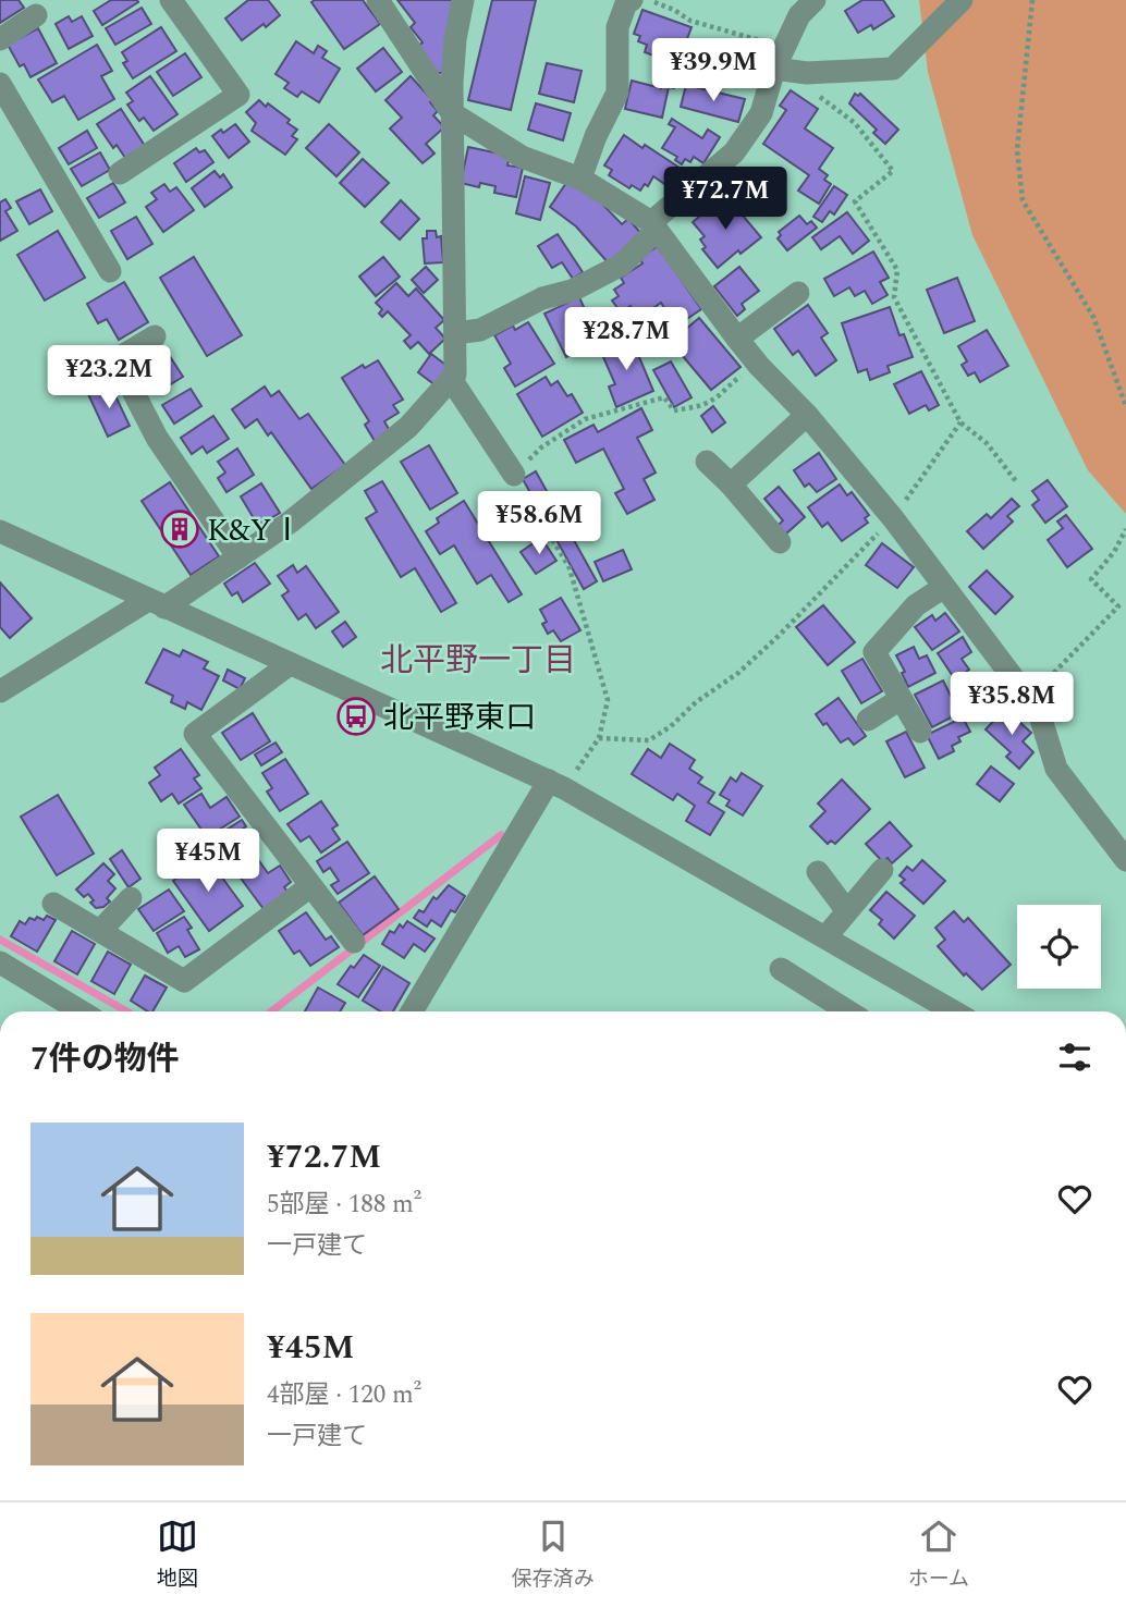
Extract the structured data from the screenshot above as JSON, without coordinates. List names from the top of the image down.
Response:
{
  "districts": ["北平野一丁目"],
  "places": {
    "building": ["K&YⅠ"],
    "bus stop": ["北平野東口"]
  },
  "page": {
    "price": [
      "¥39.9M",
      "¥72.7M",
      "¥28.7M",
      "¥23.2M",
      "¥58.6M",
      "¥35.8M",
      "¥45M"
    ],
    "heading": "7件の物件",
    "list": [
      {
        "name": "¥72.7M",
        "note": "5部屋 · 188 m² · 一戸建て"
      },
      {
        "name": "¥45M",
        "note": "4部屋 · 120 m² · 一戸建て"
      }
    ],
    "tabs": ["地図", "保存済み", "ホーム"]
  }
}
